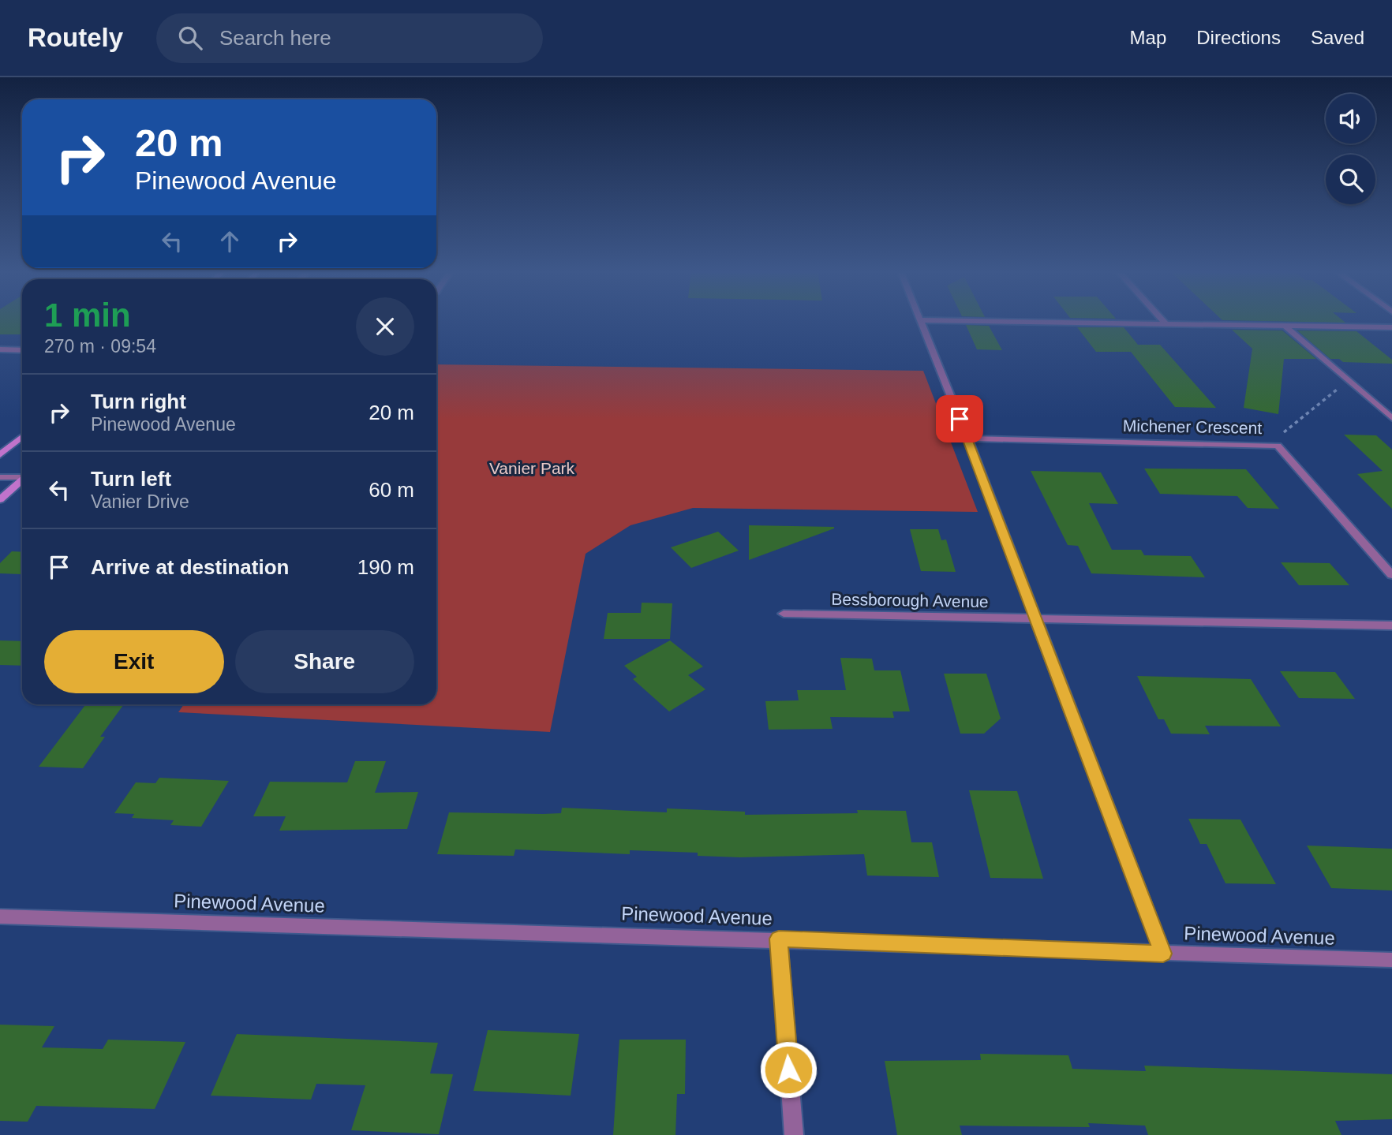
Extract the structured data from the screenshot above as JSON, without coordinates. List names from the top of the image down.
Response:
{
  "streets": {
    "street": ["Michener Crescent", "Bessborough Avenue", "Pinewood Avenue"]
  },
  "parks": ["Vanier Park"],
  "page": {
    "header": "Routely",
    "search": "Search here",
    "nav": ["Map", "Directions", "Saved"],
    "turn": ["20 m", "Pinewood Avenue"],
    "heading": ["1 min", "270 m · 09:54"],
    "list": [
      {
        "name": "Turn right",
        "note": "Pinewood Avenue",
        "value": "20 m"
      },
      {
        "name": "Turn left",
        "note": "Vanier Drive",
        "value": "60 m"
      },
      {
        "name": "Arrive at destination",
        "value": "190 m"
      }
    ],
    "buttons": ["Exit", "Share"]
  }
}
